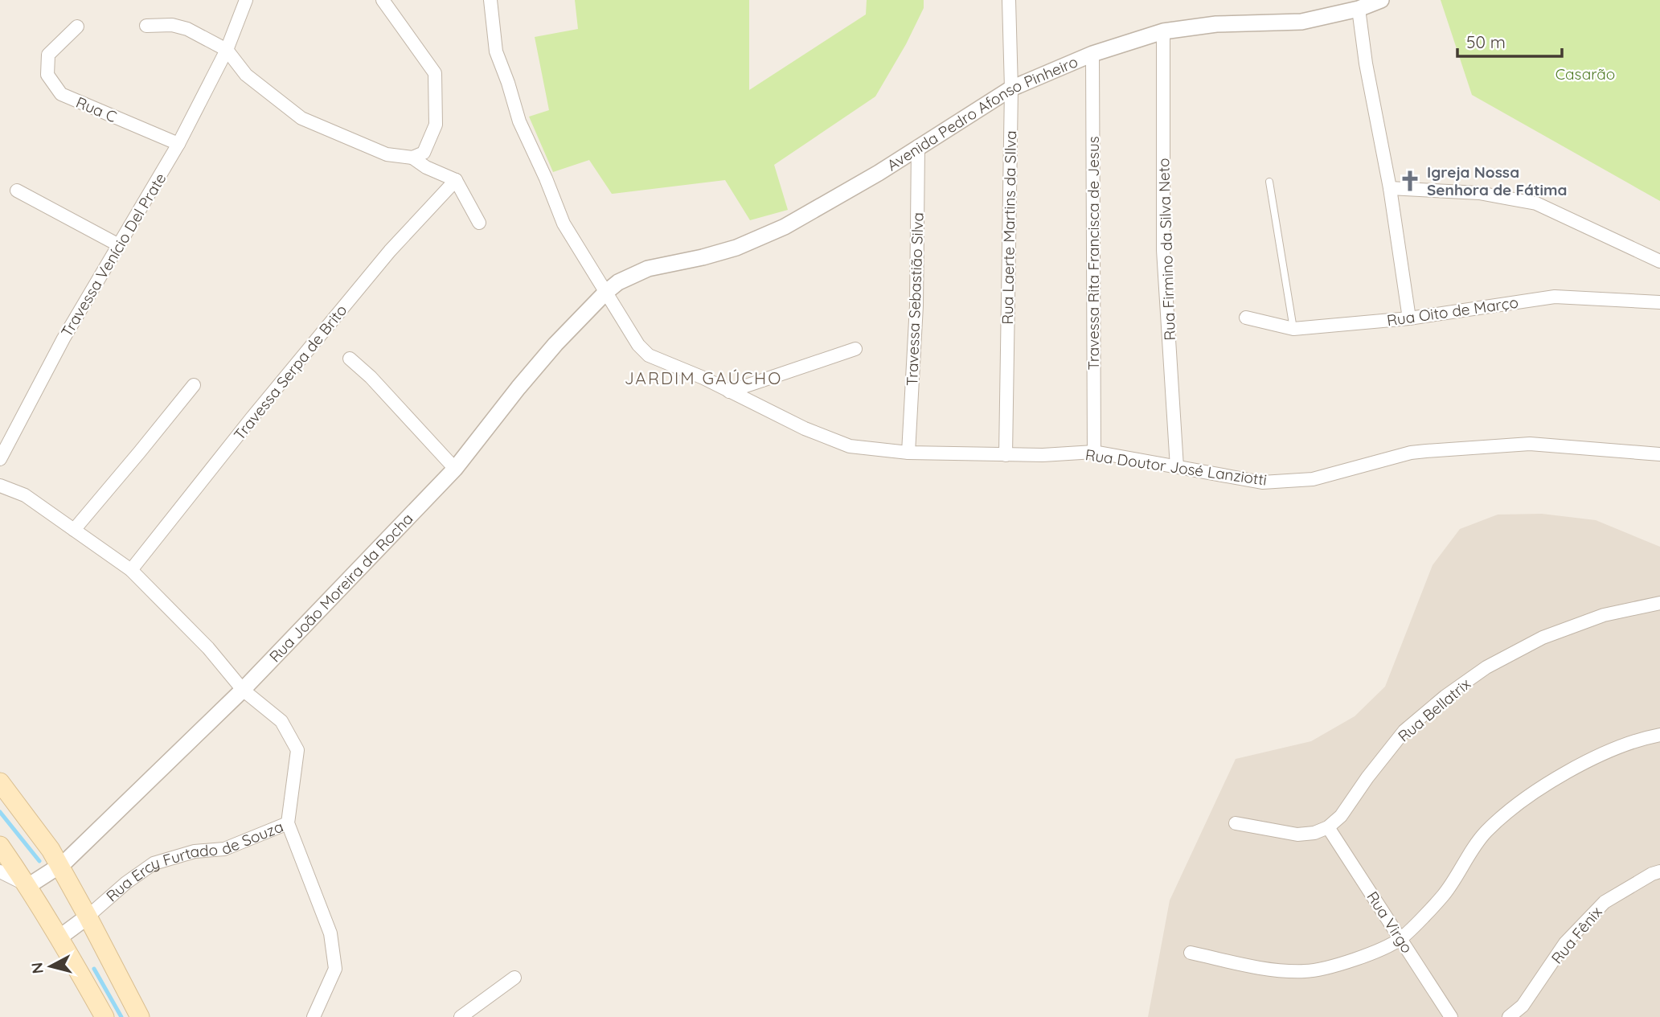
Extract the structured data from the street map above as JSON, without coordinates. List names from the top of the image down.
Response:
{
  "streets": {
    "street": [
      "Rua C",
      "Avenida Pedro Afonso Pinheiro",
      "Rua Laerte Martins da SIlva",
      "Rua Firmino da Silva Neto",
      "Travessa Rita Francisca de Jesus",
      "Travessa Venício Del Prate",
      "Travessa Sebastião Silva",
      "Rua Oito de Março",
      "Travessa Serpa de Brito",
      "Rua Doutor José Lanziotti",
      "Rua João Moreira da Rocha",
      "Rua Bellatrix",
      "Rua Ercy Furtado de Souza",
      "Rua Virgo",
      "Rua Fênix"
    ]
  },
  "crossings": [
    ["Rua C", "Travessa Venício Del Prate"],
    ["Avenida Pedro Afonso Pinheiro", "Rua Laerte Martins da SIlva"],
    ["Avenida Pedro Afonso Pinheiro", "Rua Firmino da Silva Neto"],
    ["Avenida Pedro Afonso Pinheiro", "Travessa Rita Francisca de Jesus"],
    ["Avenida Pedro Afonso Pinheiro", "Travessa Sebastião Silva"],
    ["Avenida Pedro Afonso Pinheiro", "Rua Doutor José Lanziotti"],
    ["Avenida Pedro Afonso Pinheiro", "Rua João Moreira da Rocha"],
    ["Rua Laerte Martins da SIlva", "Rua Doutor José Lanziotti"],
    ["Rua Firmino da Silva Neto", "Rua Doutor José Lanziotti"],
    ["Travessa Rita Francisca de Jesus", "Rua Doutor José Lanziotti"],
    ["Travessa Sebastião Silva", "Rua Doutor José Lanziotti"],
    ["Travessa Serpa de Brito", "Rua Ercy Furtado de Souza"],
    ["Rua Doutor José Lanziotti", "Rua João Moreira da Rocha"],
    ["Rua João Moreira da Rocha", "Rua Ercy Furtado de Souza"],
    ["Rua Bellatrix", "Rua Virgo"]
  ],
  "districts": ["JARDIM GAÚCHO"],
  "parks": ["Casarão"],
  "places": {
    "church": ["Igreja Nossa Senhora de Fátima"]
  },
  "scale_bar": "50 m",
  "north": "left"
}
